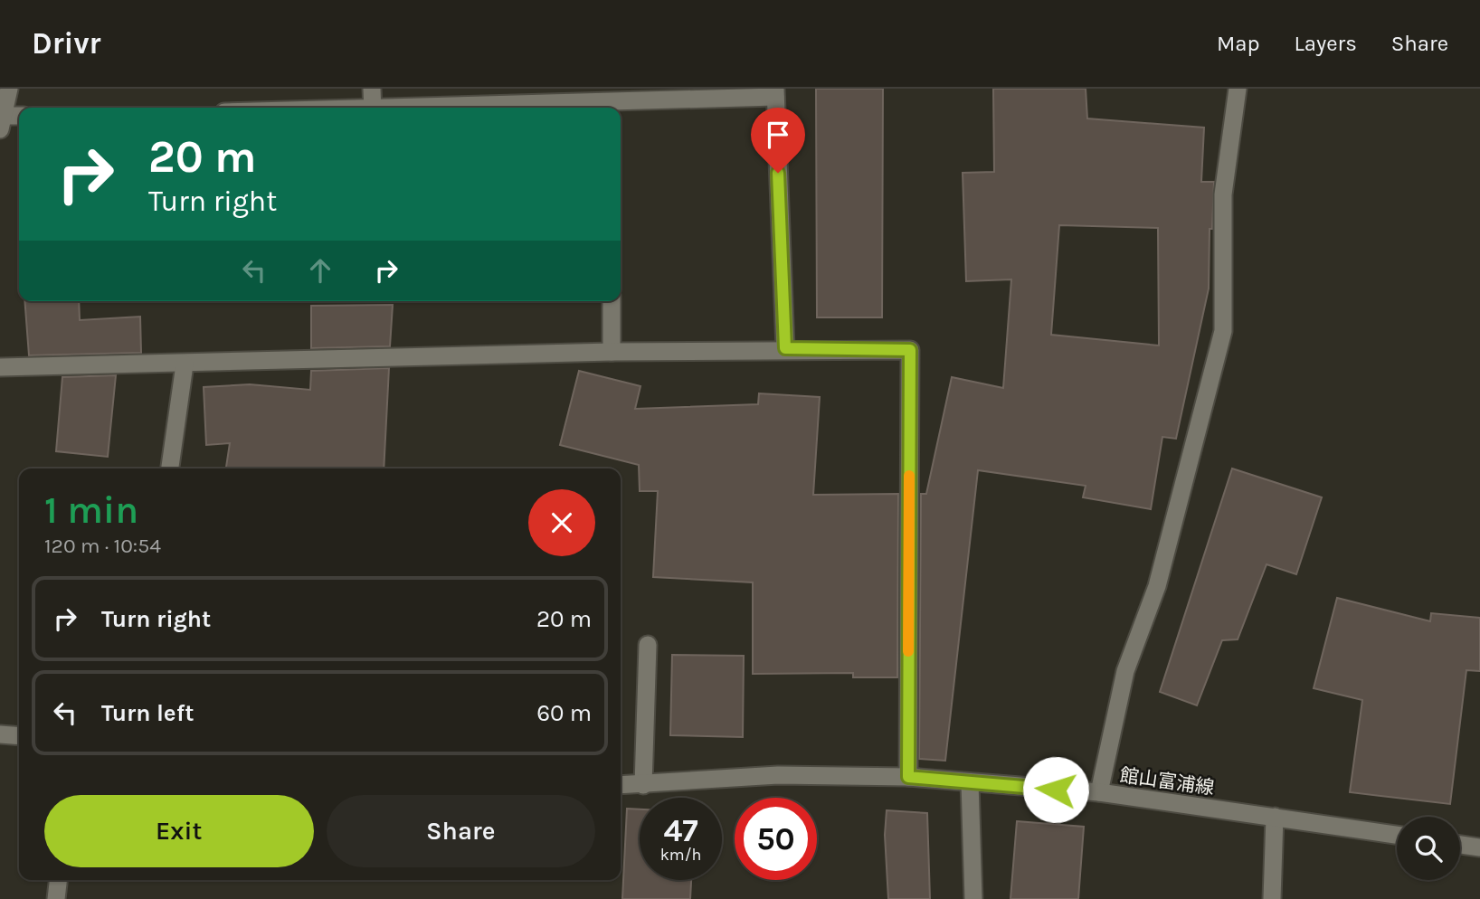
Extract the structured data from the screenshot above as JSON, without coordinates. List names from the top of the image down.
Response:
{
  "streets": {
    "street": ["館山富浦線"]
  },
  "page": {
    "header": "Drivr",
    "nav": ["Map", "Layers", "Share"],
    "turn": ["20 m", "Turn right"],
    "heading": ["1 min", "120 m · 10:54"],
    "list": [
      {
        "name": "Turn right",
        "value": "20 m"
      },
      {
        "name": "Turn left",
        "value": "60 m"
      }
    ],
    "buttons": ["Exit", "Share"],
    "speed": "47 km/h",
    "limit": "50"
  }
}
